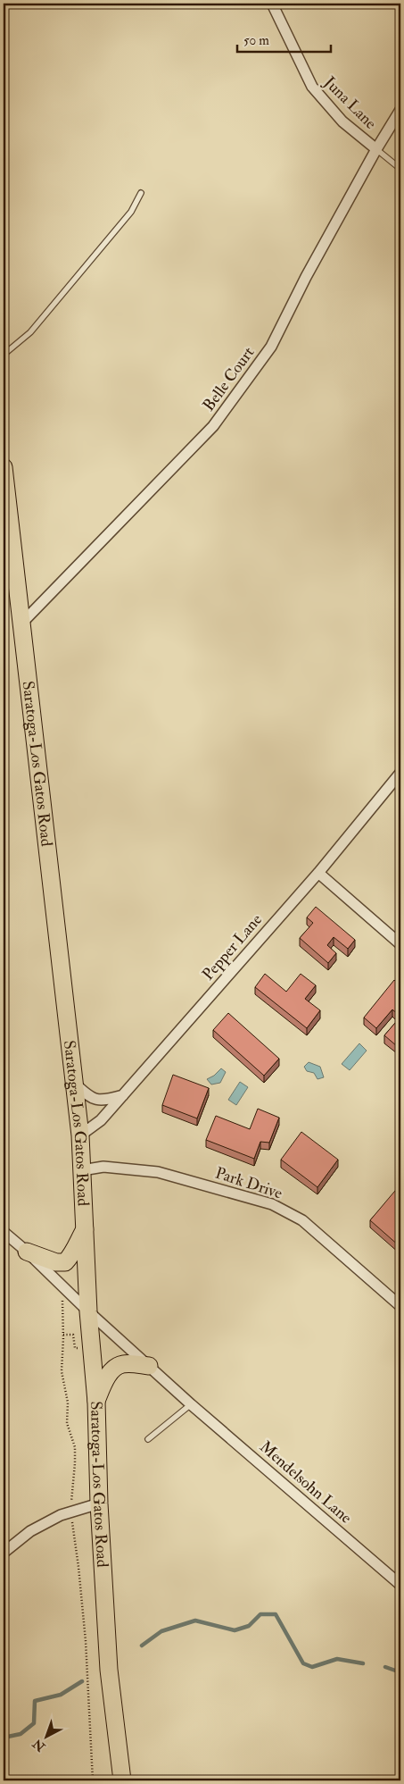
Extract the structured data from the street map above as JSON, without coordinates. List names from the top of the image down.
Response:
{
  "streets": {
    "main road": ["Saratoga-Los Gatos Road"],
    "street": [
      "Juna Lane",
      "Belle Court",
      "Pepper Lane",
      "Park Drive",
      "Mendelsohn Lane"
    ]
  },
  "crossings": [
    ["Juna Lane", "Belle Court"],
    ["Belle Court", "Saratoga-Los Gatos Road"],
    ["Saratoga-Los Gatos Road", "Pepper Lane"],
    ["Saratoga-Los Gatos Road", "Park Drive"],
    ["Saratoga-Los Gatos Road", "Mendelsohn Lane"]
  ],
  "scale_bar": "50 m",
  "north": "bottom left"
}
